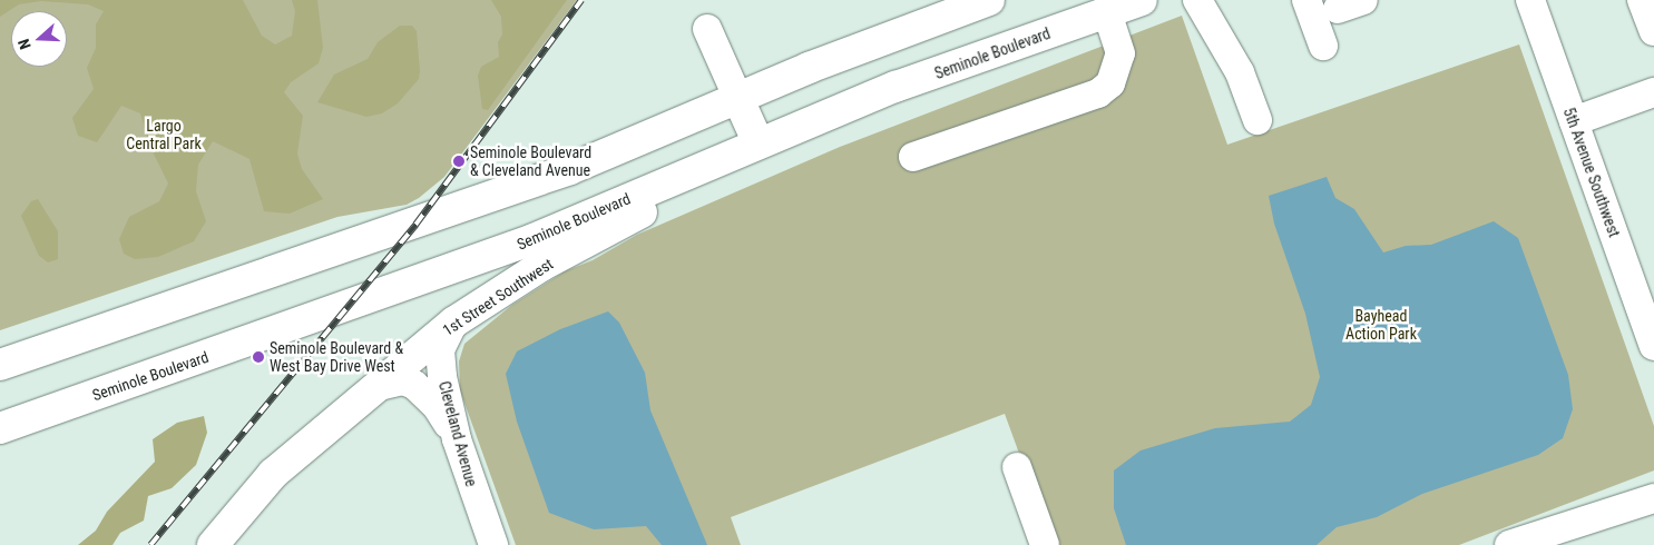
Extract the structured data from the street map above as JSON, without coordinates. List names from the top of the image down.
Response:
{
  "streets": {
    "main road": ["Seminole Boulevard", "1st Street Southwest"],
    "street": ["5th Avenue Southwest", "Cleveland Avenue"]
  },
  "crossings": [
    ["Seminole Boulevard", "1st Street Southwest"],
    ["1st Street Southwest", "Cleveland Avenue"]
  ],
  "parks": ["Largo Central Park", "Bayhead Action Park"],
  "places": ["Seminole Boulevard & Cleveland Avenue", "Seminole Boulevard & West Bay Drive West"],
  "north": "left"
}
